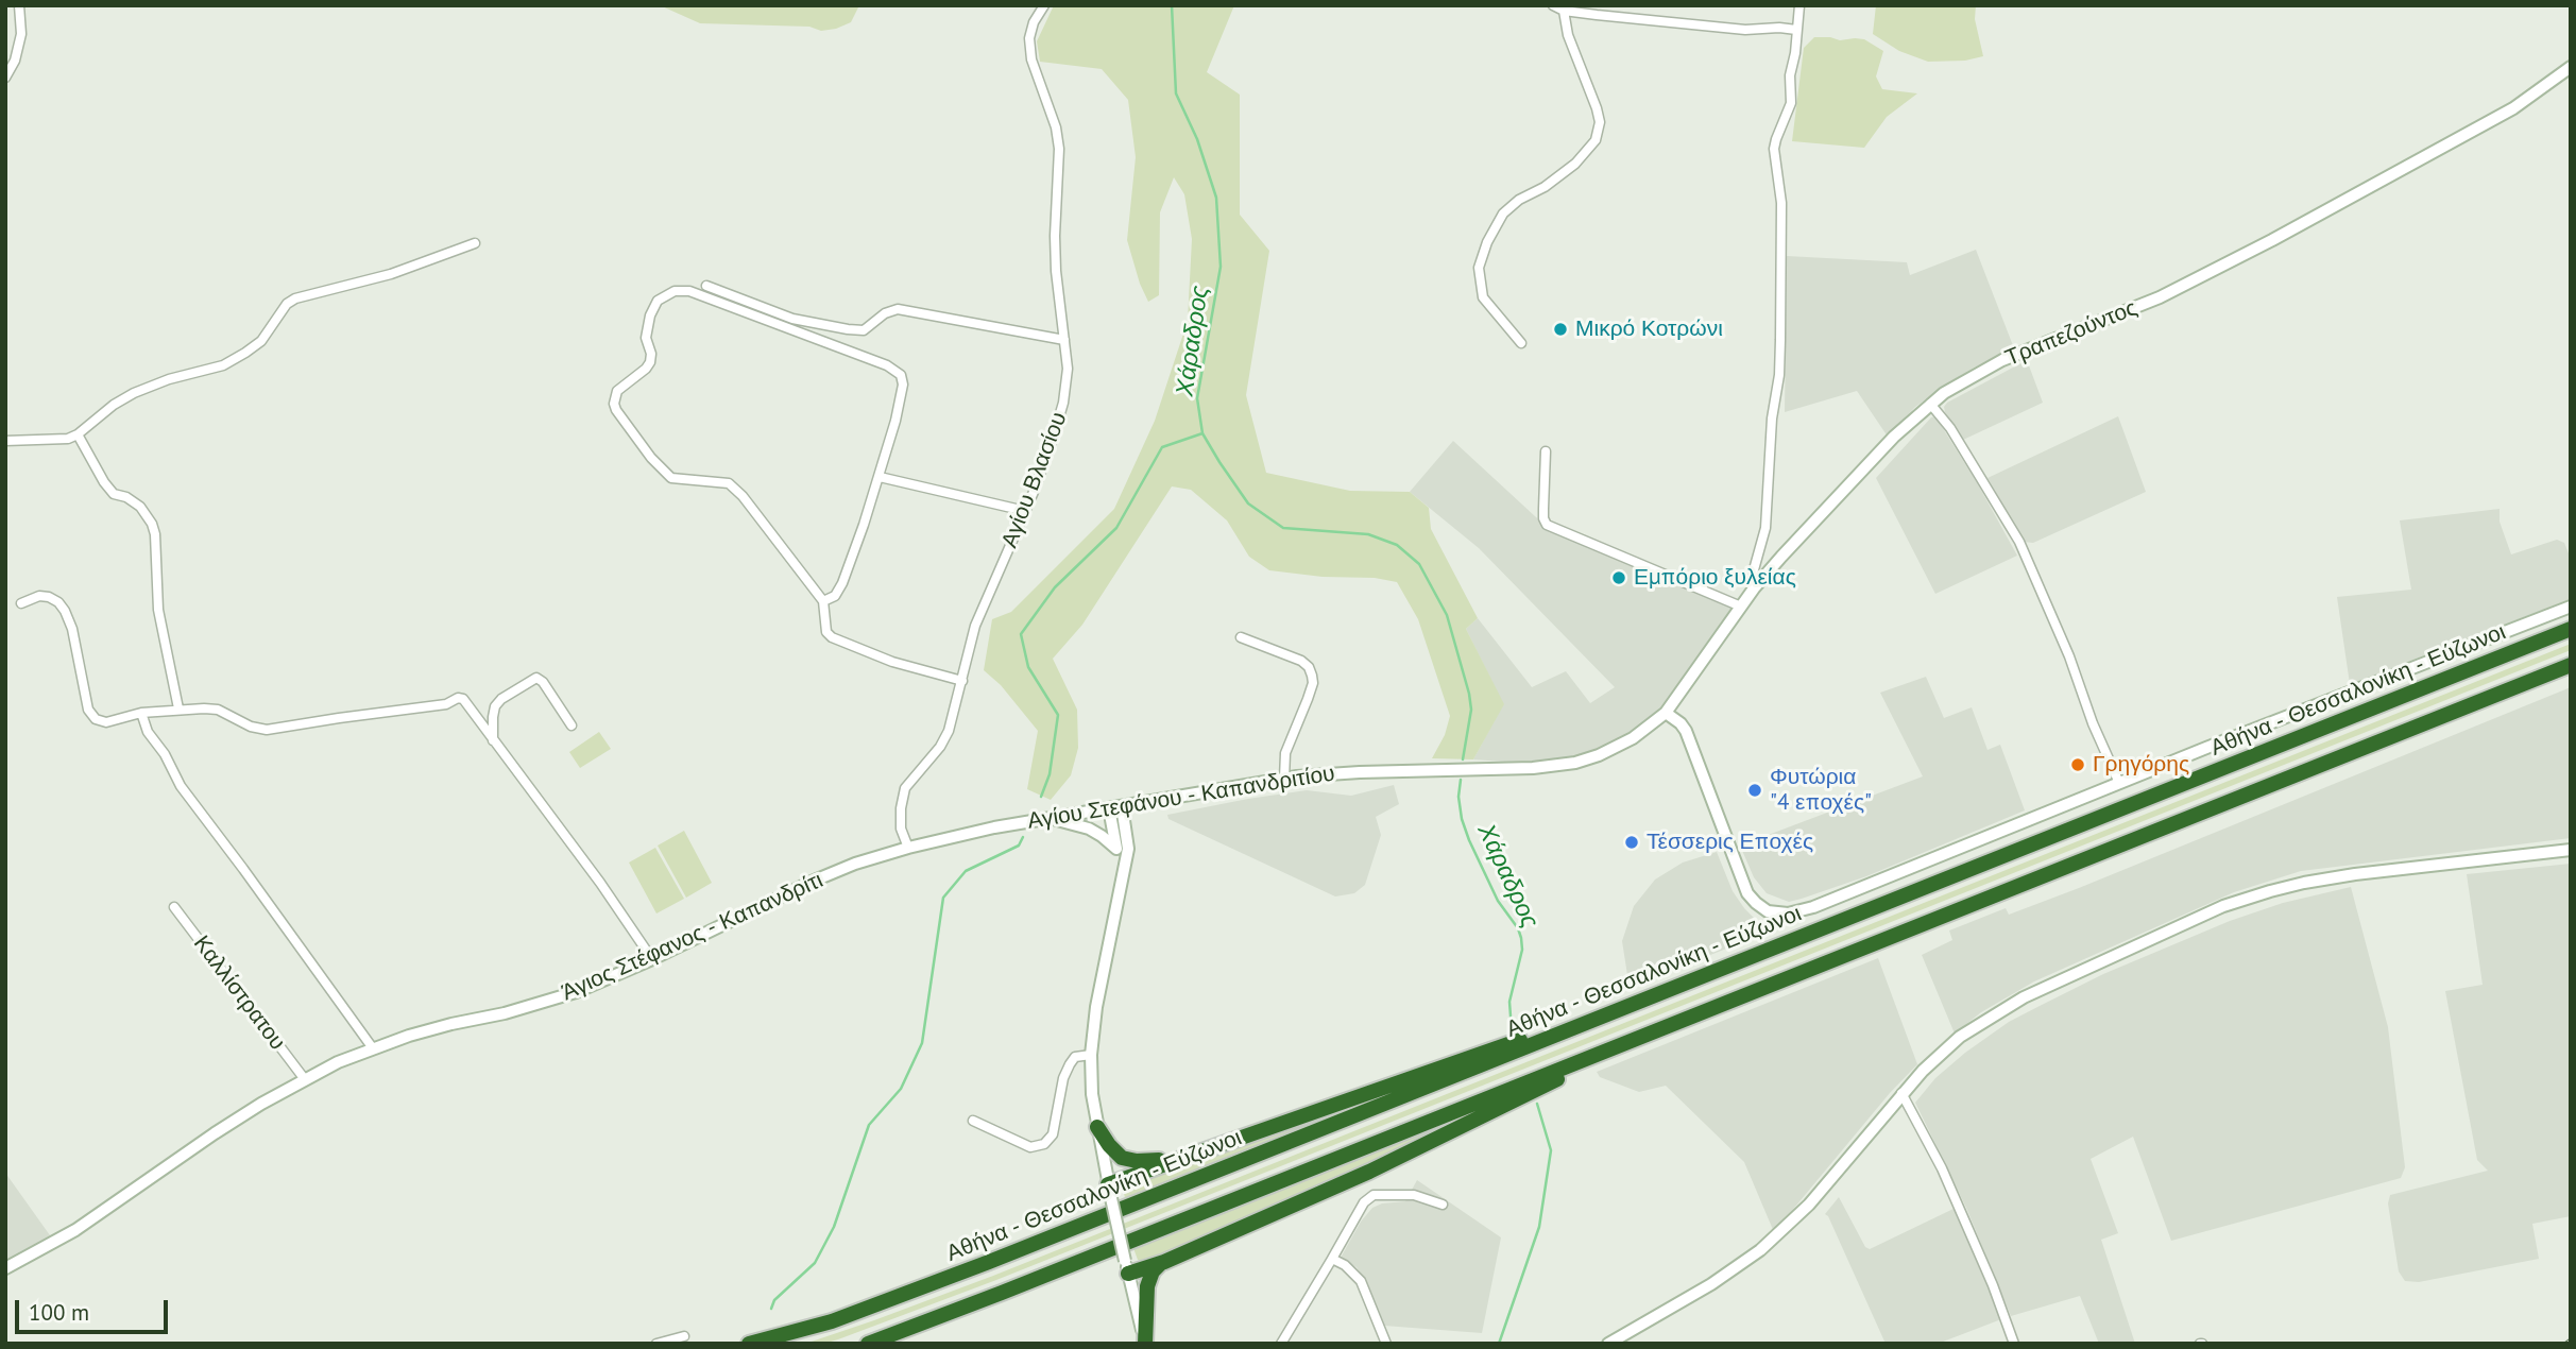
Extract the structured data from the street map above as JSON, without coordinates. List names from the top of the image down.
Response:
{
  "streets": {
    "highway": ["Αθήνα - Θεσσαλονίκη - Εύζωνοι"],
    "main road": ["Τραπεζούντος", "Αγίου Στεφάνου - Καπανδριτίου", "Άγιος Στέφανος - Καπανδρίτι"],
    "street": ["Αγίου Βλασίου", "Καλλίστρατου"]
  },
  "crossings": [
    ["Τραπεζούντος", "Αγίου Στεφάνου - Καπανδριτίου"],
    ["Αγίου Βλασίου", "Αγίου Στεφάνου - Καπανδριτίου"],
    ["Αγίου Βλασίου", "Άγιος Στέφανος - Καπανδρίτι"],
    ["Αγίου Στεφάνου - Καπανδριτίου", "Άγιος Στέφανος - Καπανδρίτι"],
    ["Άγιος Στέφανος - Καπανδρίτι", "Καλλίστρατου"]
  ],
  "water": ["Χάραδρος"],
  "places": [
    "Μικρό Κοτρώνι",
    "Εμπόριο ξυλείας",
    "Γρηγόρης",
    "Φυτώρια \"4 εποχές\"",
    "Τέσσερις Εποχές"
  ],
  "scale_bar": "100 m"
}
